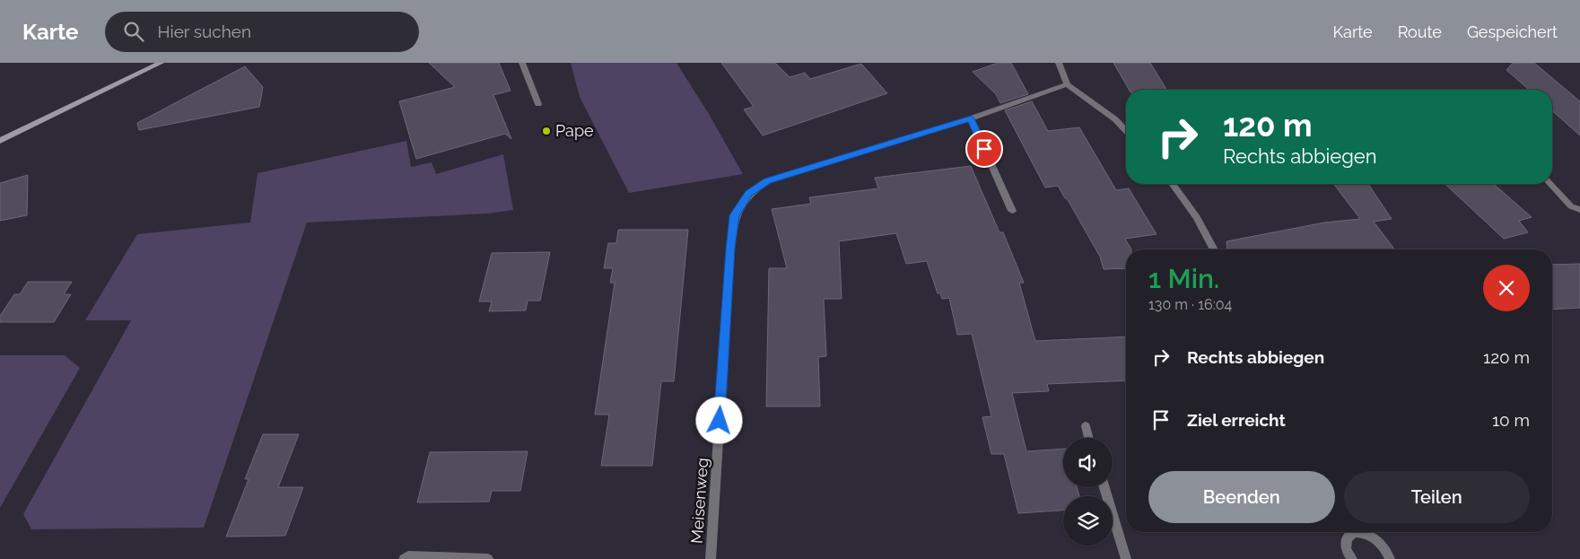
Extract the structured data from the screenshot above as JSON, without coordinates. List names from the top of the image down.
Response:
{
  "streets": {
    "street": ["Meisenweg"]
  },
  "places": ["Pape"],
  "page": {
    "header": "Karte",
    "search": "Hier suchen",
    "nav": ["Karte", "Route", "Gespeichert"],
    "turn": ["120 m", "Rechts abbiegen"],
    "heading": ["1 Min.", "130 m · 16:04"],
    "list": [
      {
        "name": "Rechts abbiegen",
        "value": "120 m"
      },
      {
        "name": "Ziel erreicht",
        "value": "10 m"
      }
    ],
    "buttons": ["Beenden", "Teilen"]
  }
}
